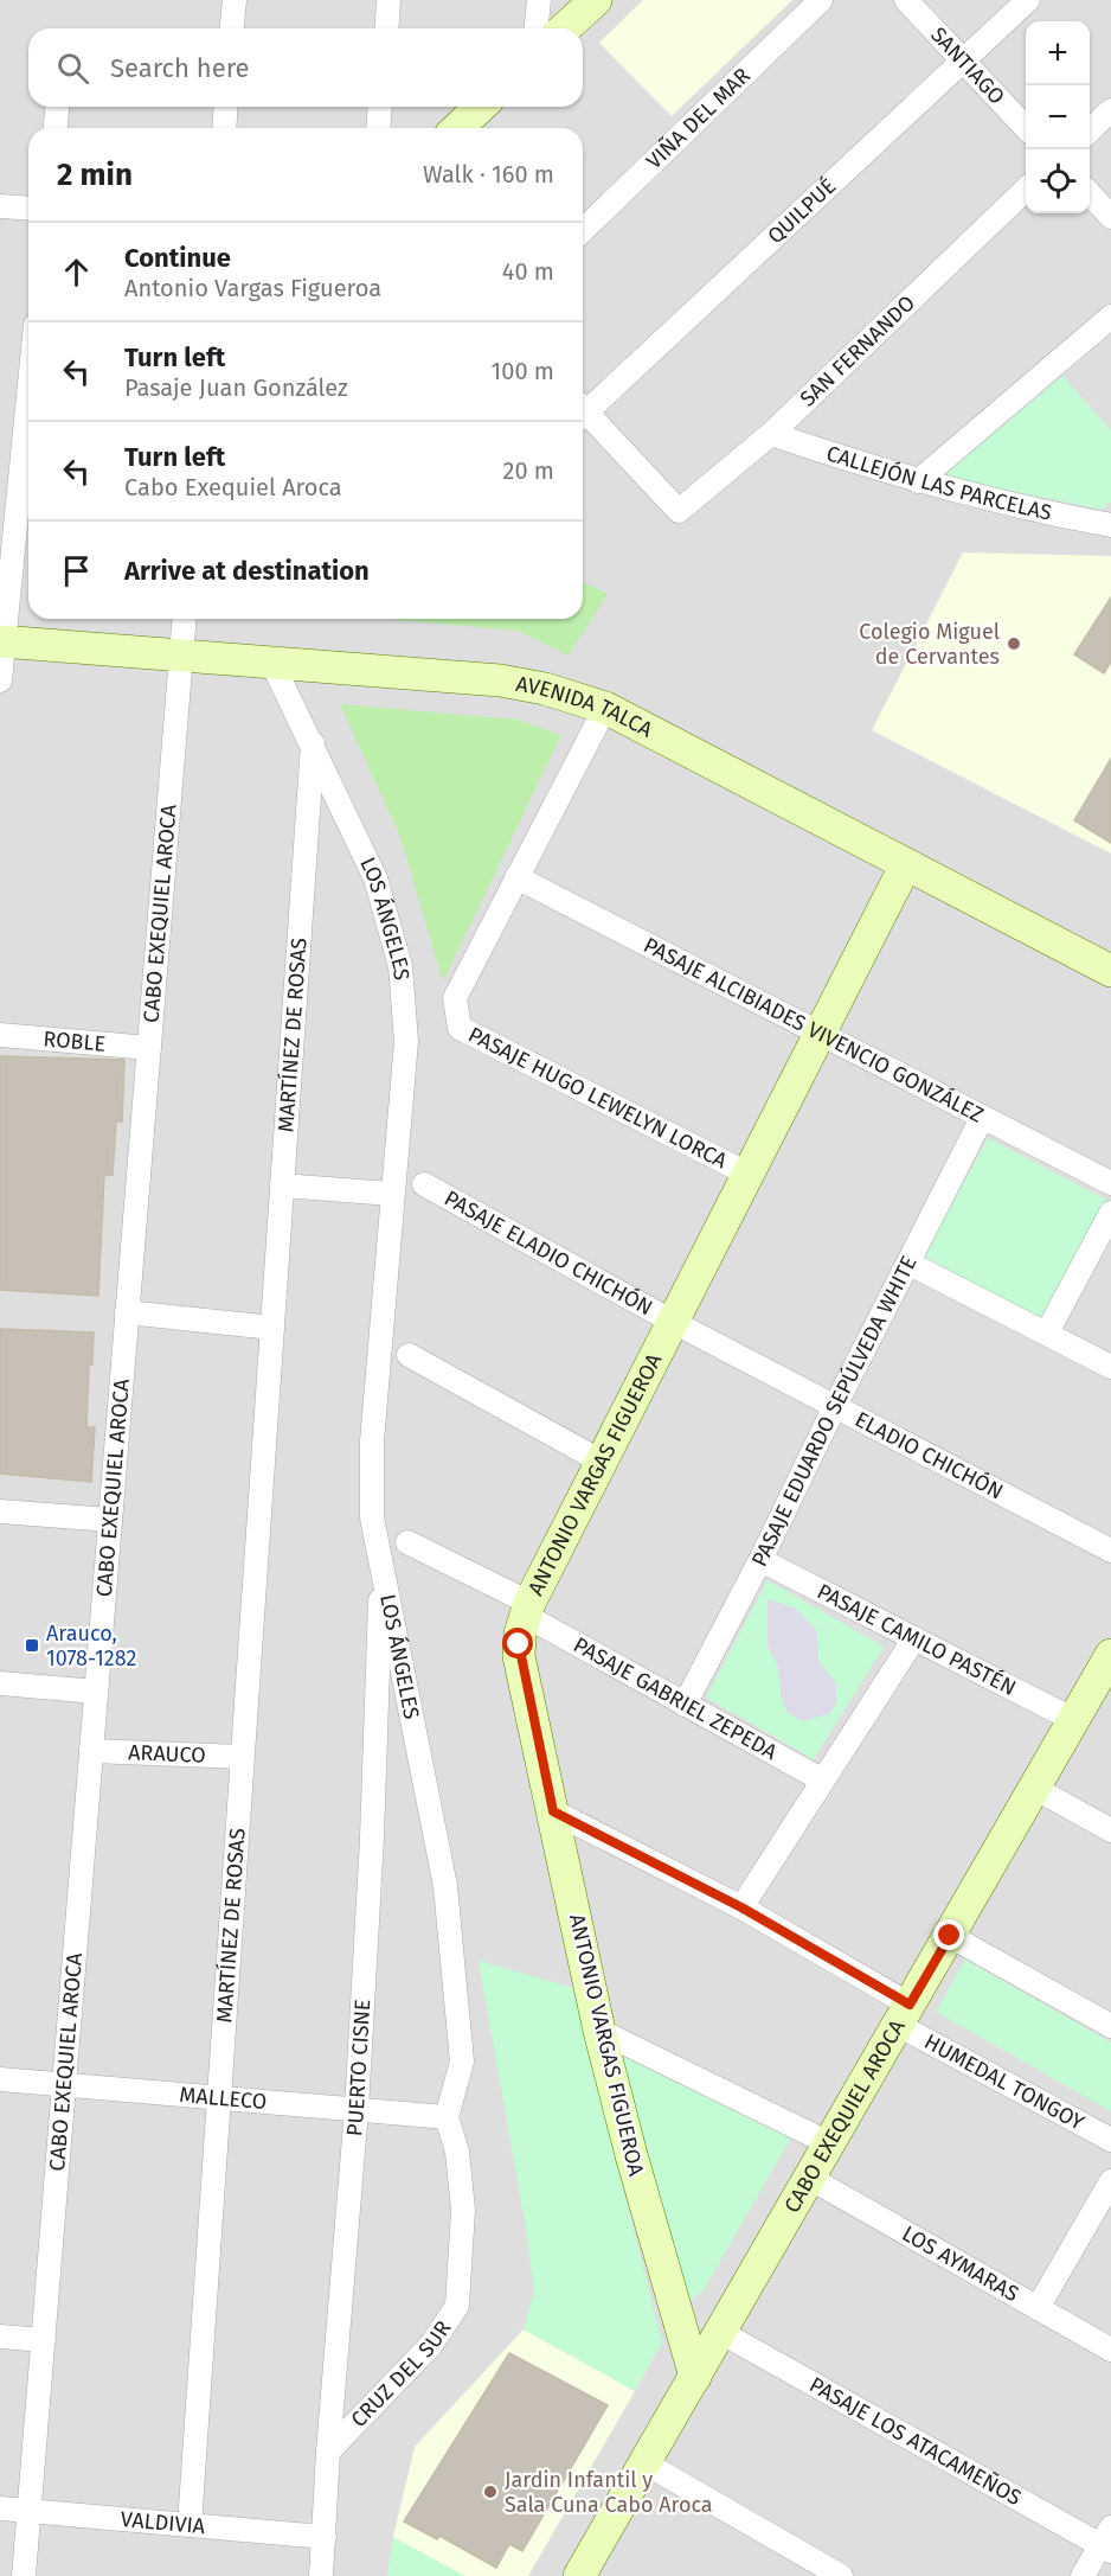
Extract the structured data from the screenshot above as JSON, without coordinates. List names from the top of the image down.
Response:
{
  "streets": {
    "street": [
      "SANTIAGO",
      "VIÑA DEL MAR",
      "QUILPUÉ",
      "SAN FERNANDO",
      "CALLEJÓN LAS PARCELAS",
      "AVENIDA TALCA",
      "CABO EXEQUIEL AROCA",
      "LOS ÁNGELES",
      "PASAJE ALCIBIADES VIVENCIO GONZÁLEZ",
      "MARTÍNEZ DE ROSAS",
      "ROBLE",
      "PASAJE HUGO LEWELYN LORCA",
      "PASAJE ELADIO CHICHÓN",
      "PASAJE EDUARDO SEPÚLVEDA WHITE",
      "ELADIO CHICHÓN",
      "ANTONIO VARGAS FIGUEROA",
      "PASAJE CAMILO PASTÉN",
      "PASAJE GABRIEL ZEPEDA",
      "ARAUCO",
      "PUERTO CISNE",
      "HUMEDAL TONGOY",
      "MALLECO",
      "LOS AYMARAS",
      "CRUZ DEL SUR",
      "PASAJE LOS ATACAMEÑOS",
      "VALDIVIA"
    ]
  },
  "crossings": [
    ["SANTIAGO", "QUILPUÉ"],
    ["SAN FERNANDO", "CALLEJÓN LAS PARCELAS"],
    ["AVENIDA TALCA", "CABO EXEQUIEL AROCA"],
    ["AVENIDA TALCA", "LOS ÁNGELES"],
    ["AVENIDA TALCA", "PASAJE HUGO LEWELYN LORCA"],
    ["AVENIDA TALCA", "ANTONIO VARGAS FIGUEROA"],
    ["CABO EXEQUIEL AROCA", "ROBLE"],
    ["CABO EXEQUIEL AROCA", "ANTONIO VARGAS FIGUEROA"],
    ["CABO EXEQUIEL AROCA", "PASAJE CAMILO PASTÉN"],
    ["CABO EXEQUIEL AROCA", "ARAUCO"],
    ["CABO EXEQUIEL AROCA", "HUMEDAL TONGOY"],
    ["CABO EXEQUIEL AROCA", "MALLECO"],
    ["CABO EXEQUIEL AROCA", "LOS AYMARAS"],
    ["CABO EXEQUIEL AROCA", "PASAJE LOS ATACAMEÑOS"],
    ["CABO EXEQUIEL AROCA", "VALDIVIA"],
    ["LOS ÁNGELES", "MARTÍNEZ DE ROSAS"],
    ["LOS ÁNGELES", "PUERTO CISNE"],
    ["LOS ÁNGELES", "MALLECO"],
    ["LOS ÁNGELES", "CRUZ DEL SUR"],
    ["PASAJE ALCIBIADES VIVENCIO GONZÁLEZ", "PASAJE HUGO LEWELYN LORCA"],
    ["PASAJE ALCIBIADES VIVENCIO GONZÁLEZ", "PASAJE EDUARDO SEPÚLVEDA WHITE"],
    ["PASAJE ALCIBIADES VIVENCIO GONZÁLEZ", "ANTONIO VARGAS FIGUEROA"],
    ["MARTÍNEZ DE ROSAS", "ARAUCO"],
    ["MARTÍNEZ DE ROSAS", "MALLECO"],
    ["MARTÍNEZ DE ROSAS", "VALDIVIA"],
    ["PASAJE HUGO LEWELYN LORCA", "ANTONIO VARGAS FIGUEROA"],
    ["PASAJE ELADIO CHICHÓN", "ELADIO CHICHÓN"],
    ["PASAJE ELADIO CHICHÓN", "ANTONIO VARGAS FIGUEROA"],
    ["PASAJE EDUARDO SEPÚLVEDA WHITE", "ELADIO CHICHÓN"],
    ["PASAJE EDUARDO SEPÚLVEDA WHITE", "PASAJE CAMILO PASTÉN"],
    ["PASAJE EDUARDO SEPÚLVEDA WHITE", "PASAJE GABRIEL ZEPEDA"],
    ["ELADIO CHICHÓN", "ANTONIO VARGAS FIGUEROA"],
    ["ANTONIO VARGAS FIGUEROA", "PASAJE GABRIEL ZEPEDA"],
    ["ANTONIO VARGAS FIGUEROA", "HUMEDAL TONGOY"],
    ["PUERTO CISNE", "MALLECO"],
    ["PUERTO CISNE", "CRUZ DEL SUR"],
    ["PUERTO CISNE", "VALDIVIA"],
    ["MALLECO", "CRUZ DEL SUR"]
  ],
  "places": {
    "other": ["Colegio Miguel de Cervantes", "Jardin Infantil y Sala Cuna Cabo Aroca"],
    "transit": ["Arauco, 1078-1282"]
  },
  "page": {
    "map_buttons": ["+", "−"],
    "search": "Search here",
    "heading": ["2 min", "Walk · 160 m"],
    "list": [
      ["Continue", "Antonio Vargas Figueroa", "40 m"],
      ["Turn left", "Pasaje Juan González", "100 m"],
      ["Turn left", "Cabo Exequiel Aroca", "20 m"],
      "Arrive at destination"
    ]
  }
}
